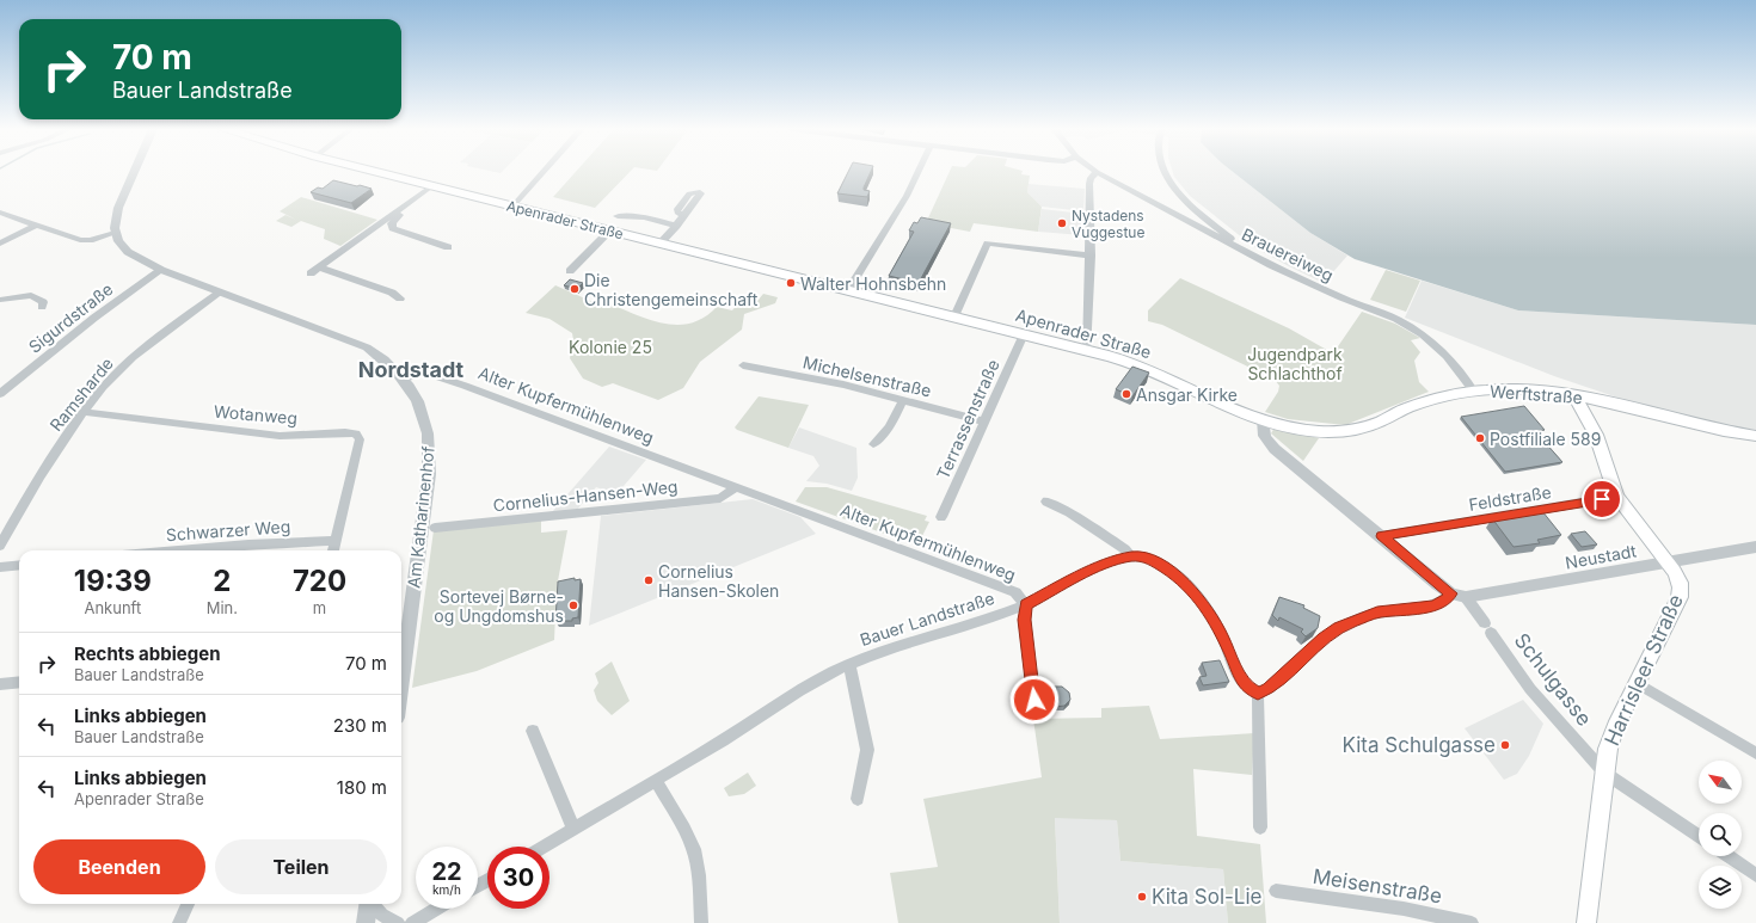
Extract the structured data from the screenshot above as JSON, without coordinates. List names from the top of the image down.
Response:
{
  "streets": {
    "main road": ["Apenrader Straße", "Werftstraße", "Harrisleer Straße"],
    "street": [
      "Brauereiweg",
      "Sigurdstraße",
      "Michelsenstraße",
      "Ramsharde",
      "Alter Kupfermühlenweg",
      "Wotanweg",
      "Terrassenstraße",
      "Cornelius-Hansen-Weg",
      "Feldstraße",
      "Am Katharinenhof",
      "Schwarzer Weg",
      "Neustadt",
      "Bauer Landstraße",
      "Schulgasse",
      "Meisenstraße"
    ]
  },
  "crossings": [
    ["Apenrader Straße", "Werftstraße"],
    ["Apenrader Straße", "Terrassenstraße"],
    ["Brauereiweg", "Werftstraße"],
    ["Michelsenstraße", "Terrassenstraße"],
    ["Ramsharde", "Wotanweg"],
    ["Alter Kupfermühlenweg", "Cornelius-Hansen-Weg"],
    ["Alter Kupfermühlenweg", "Am Katharinenhof"],
    ["Alter Kupfermühlenweg", "Bauer Landstraße"],
    ["Wotanweg", "Schwarzer Weg"],
    ["Feldstraße", "Harrisleer Straße"],
    ["Neustadt", "Harrisleer Straße"],
    ["Neustadt", "Schulgasse"],
    ["Harrisleer Straße", "Schulgasse"]
  ],
  "districts": ["Nordstadt"],
  "parks": ["Kolonie 25", "Jugendpark Schlachthof"],
  "places": [
    "Nystadens Vuggestue",
    "Walter Hohnsbehn",
    "Die Christengemeinschaft",
    "Ansgar Kirke",
    "Postfiliale 589",
    "Cornelius Hansen-Skolen",
    "Sortevej Børne- og Ungdomshus",
    "Kita Schulgasse",
    "Kita Sol-Lie"
  ],
  "north": "top left",
  "page": {
    "turn": ["70 m", "Bauer Landstraße"],
    "eta": [
      "19:39",
      "Ankunft",
      "2",
      "Min.",
      "720",
      "m"
    ],
    "list": [
      {
        "name": "Rechts abbiegen",
        "note": "Bauer Landstraße",
        "value": "70 m"
      },
      {
        "name": "Links abbiegen",
        "note": "Bauer Landstraße",
        "value": "230 m"
      },
      {
        "name": "Links abbiegen",
        "note": "Apenrader Straße",
        "value": "180 m"
      }
    ],
    "buttons": ["Beenden", "Teilen"],
    "speed": "22 km/h",
    "limit": "30"
  }
}
